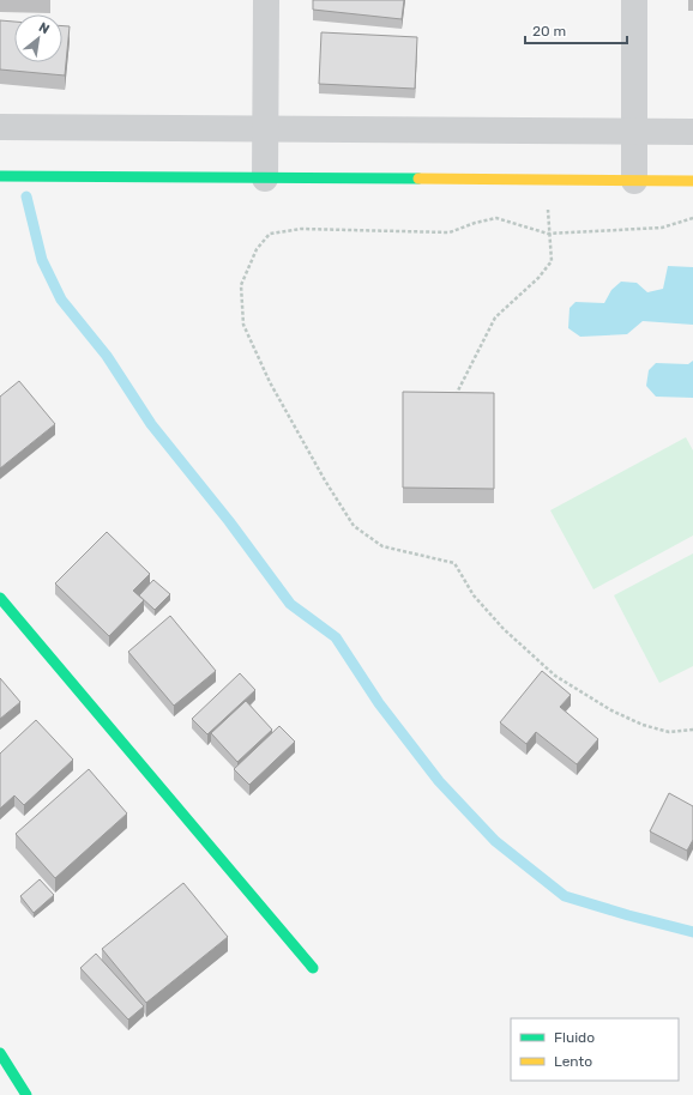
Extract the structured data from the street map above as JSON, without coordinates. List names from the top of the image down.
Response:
{
  "legend": ["Fluido", "Lento"],
  "scale_bar": "20 m",
  "north": "top right"
}
